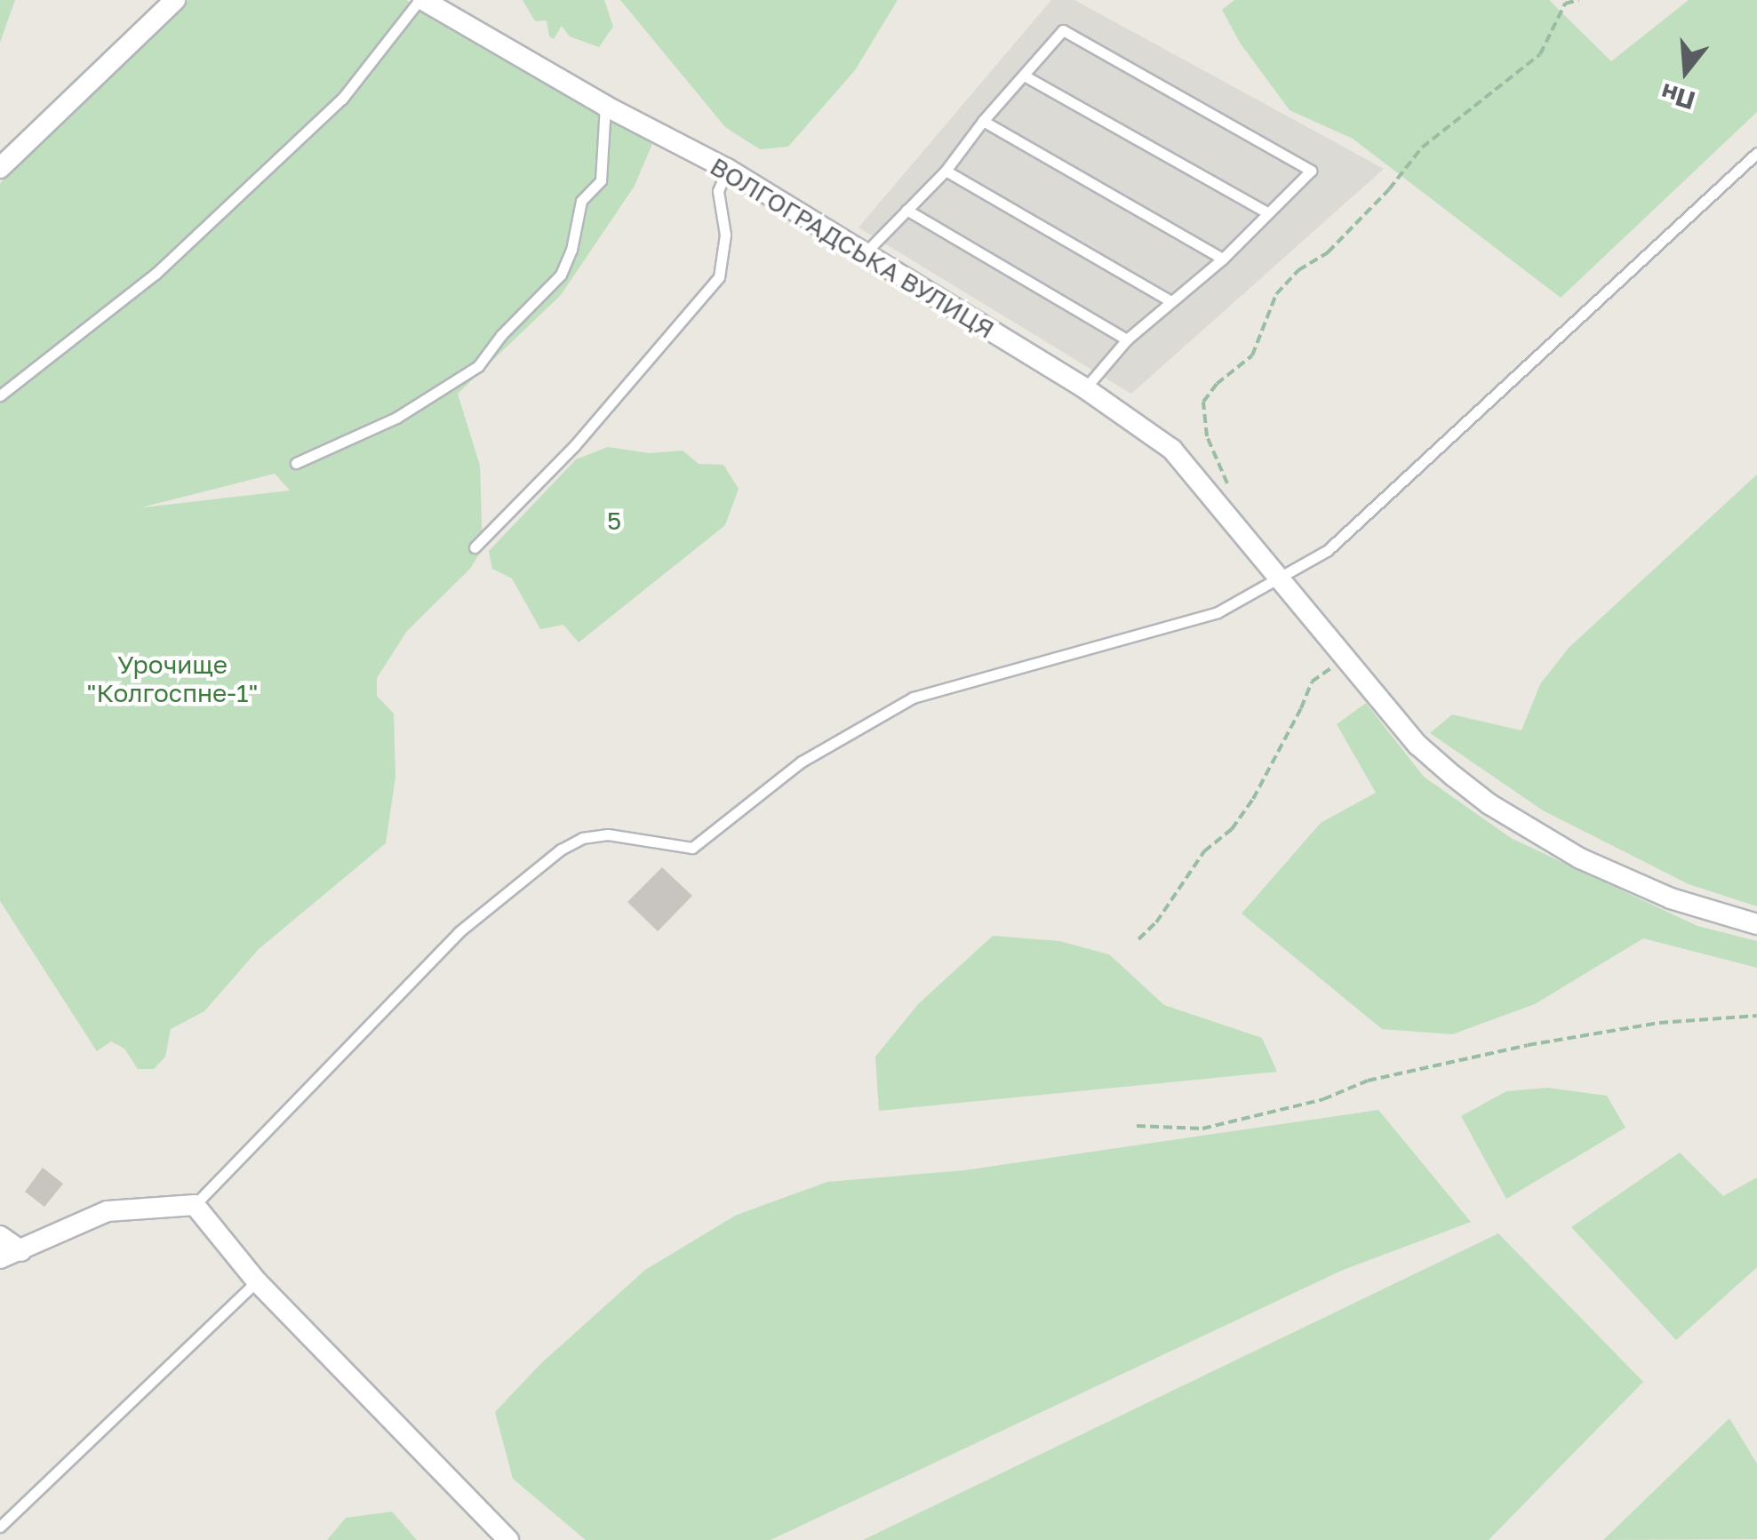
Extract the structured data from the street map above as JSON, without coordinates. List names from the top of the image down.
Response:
{
  "streets": {
    "street": ["ВОЛГОГРАДСЬКА ВУЛИЦЯ"]
  },
  "parks": ["5", "Урочище \"Колгоспне-1\""],
  "north": "bottom"
}
